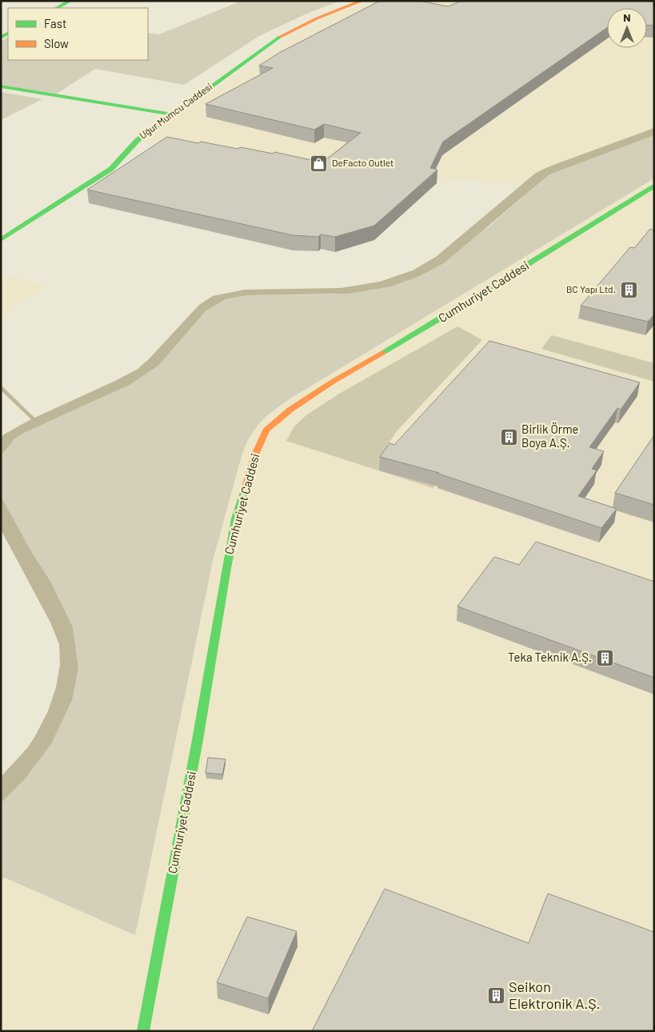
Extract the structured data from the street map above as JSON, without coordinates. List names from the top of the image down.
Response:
{
  "streets": {
    "street": ["Uğur Mumcu Caddesi", "Cumhuriyet Caddesi"]
  },
  "places": {
    "shop": ["DeFacto Outlet"],
    "building": [
      "BC Yapı Ltd.",
      "Birlik Örme Boya A.Ş.",
      "Teka Teknik A.Ş.",
      "Seikon Elektronik A.Ş."
    ]
  },
  "legend": ["Fast", "Slow"],
  "north": "top"
}
